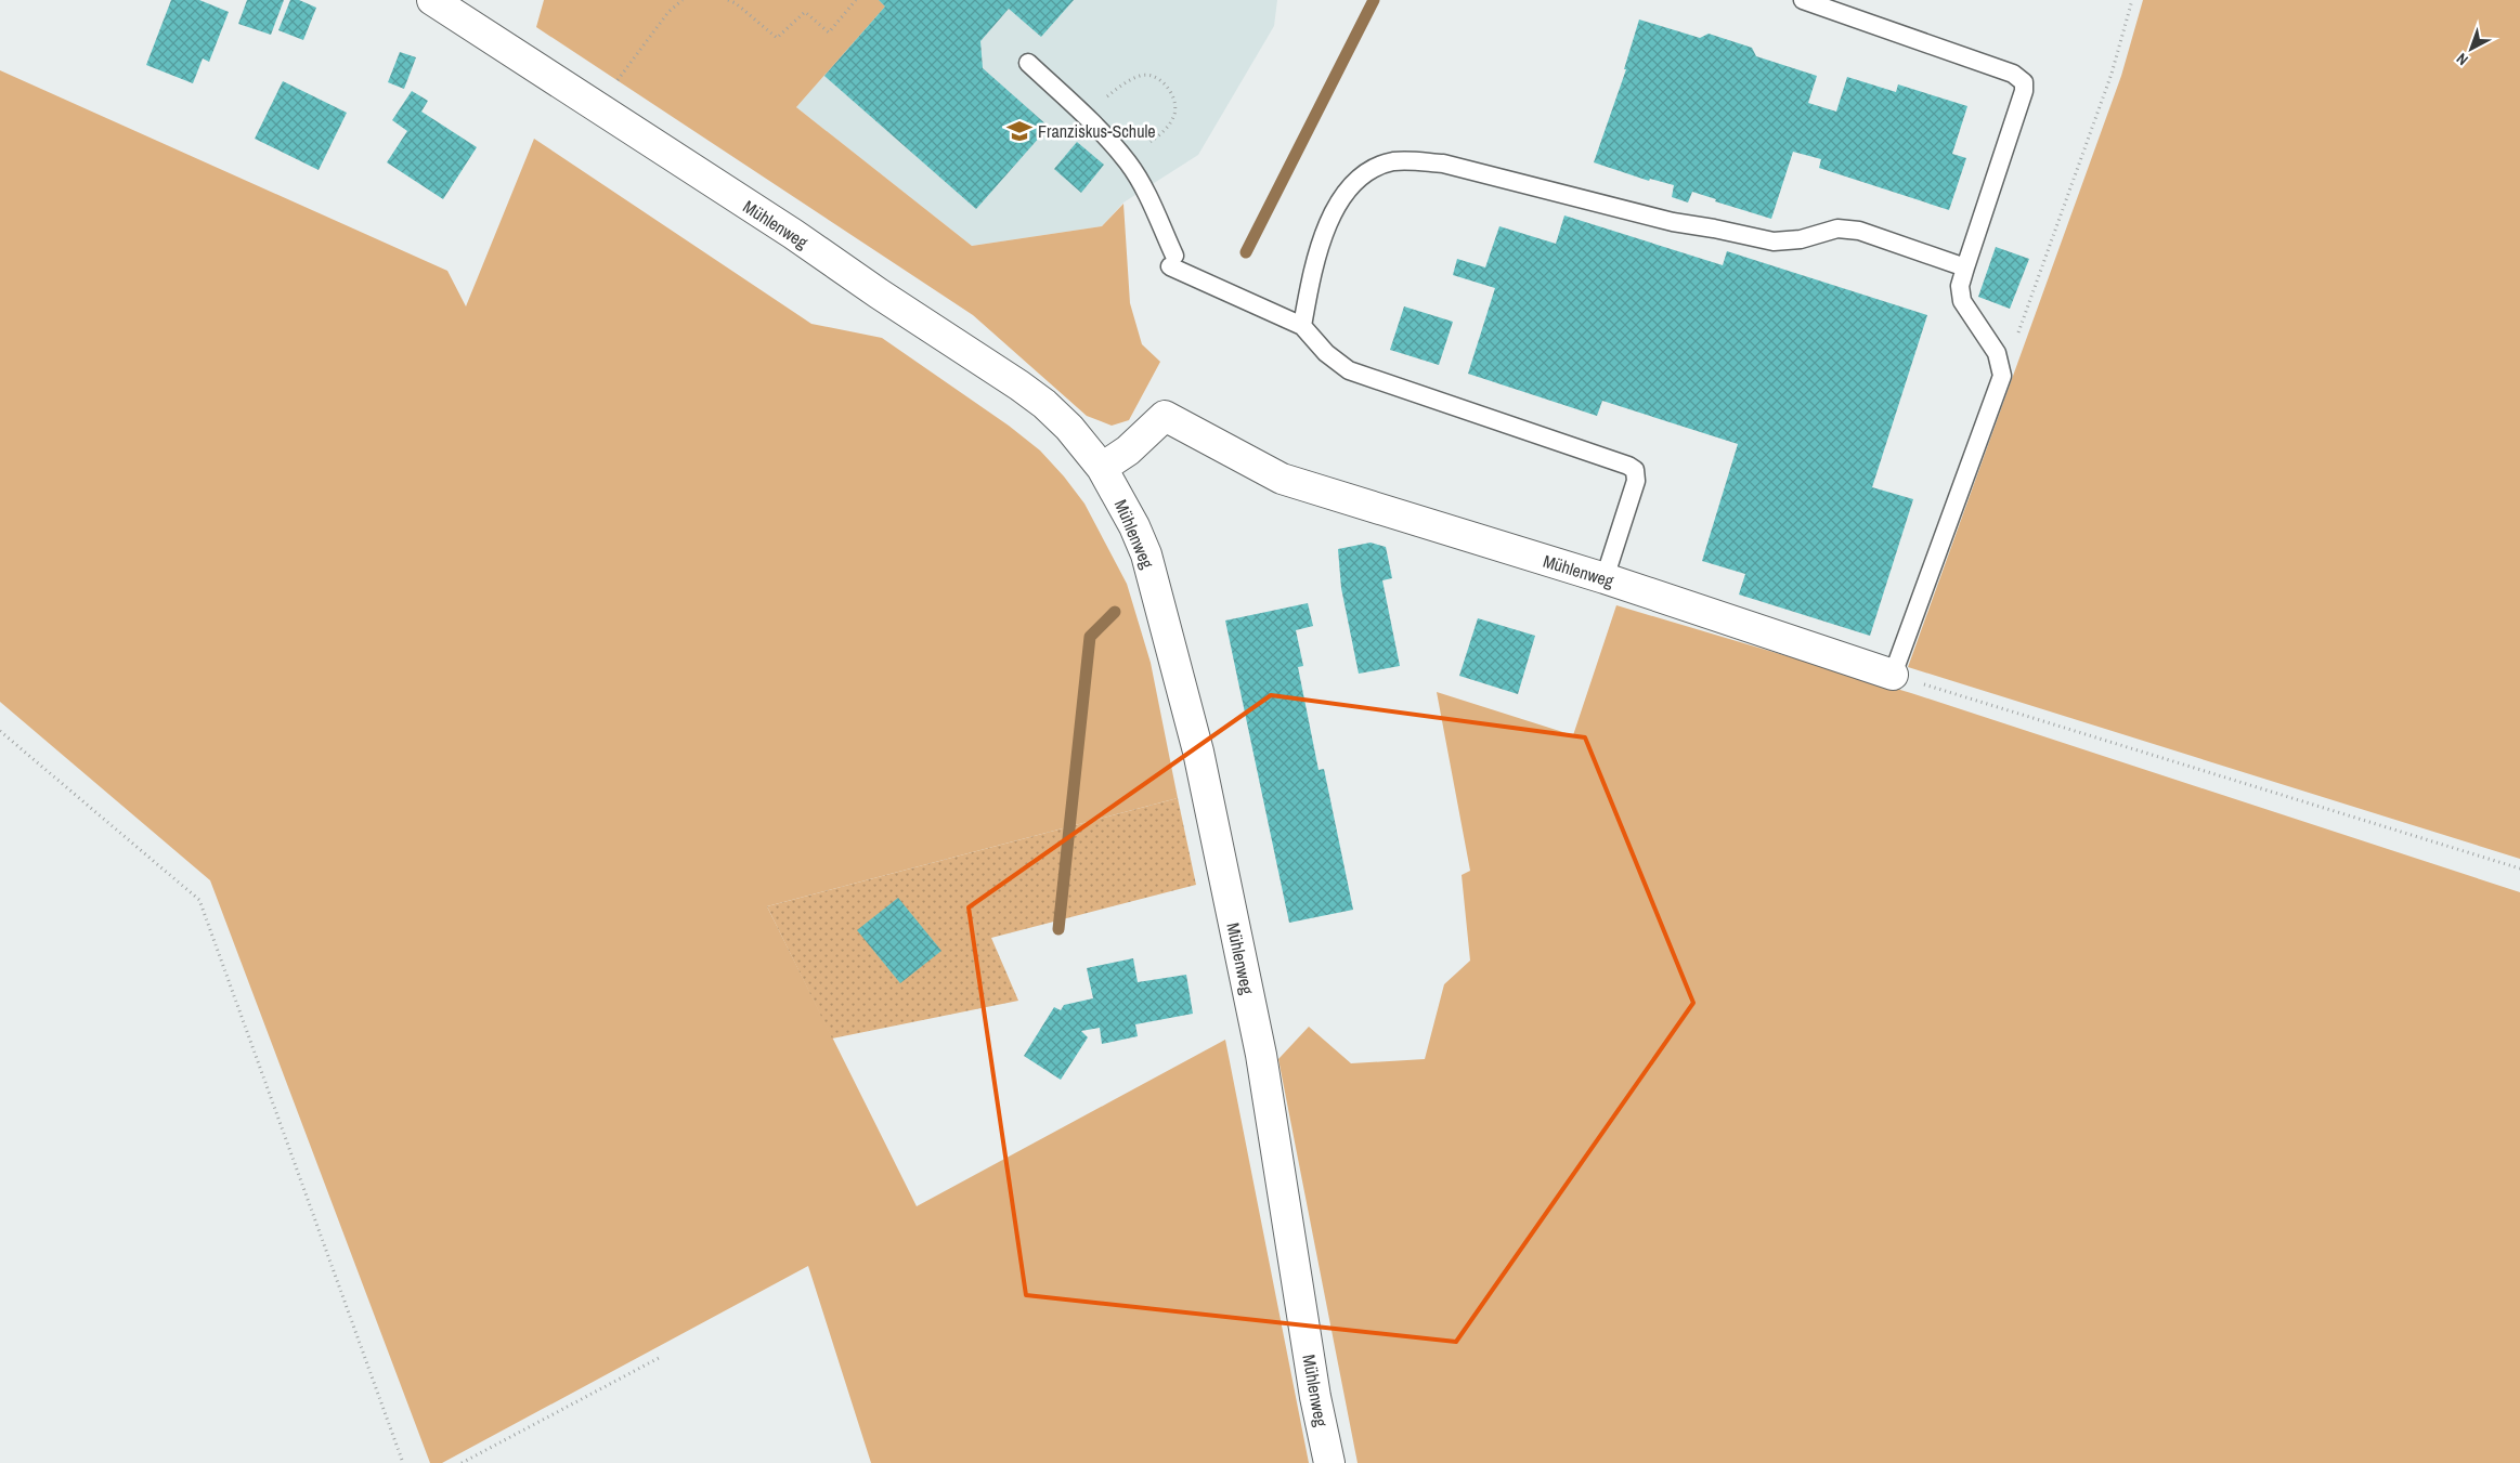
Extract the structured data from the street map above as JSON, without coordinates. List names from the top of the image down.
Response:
{
  "streets": {
    "street": ["Mühlenweg"]
  },
  "places": {
    "school or university": ["Franziskus-Schule"]
  },
  "north": "bottom left"
}
